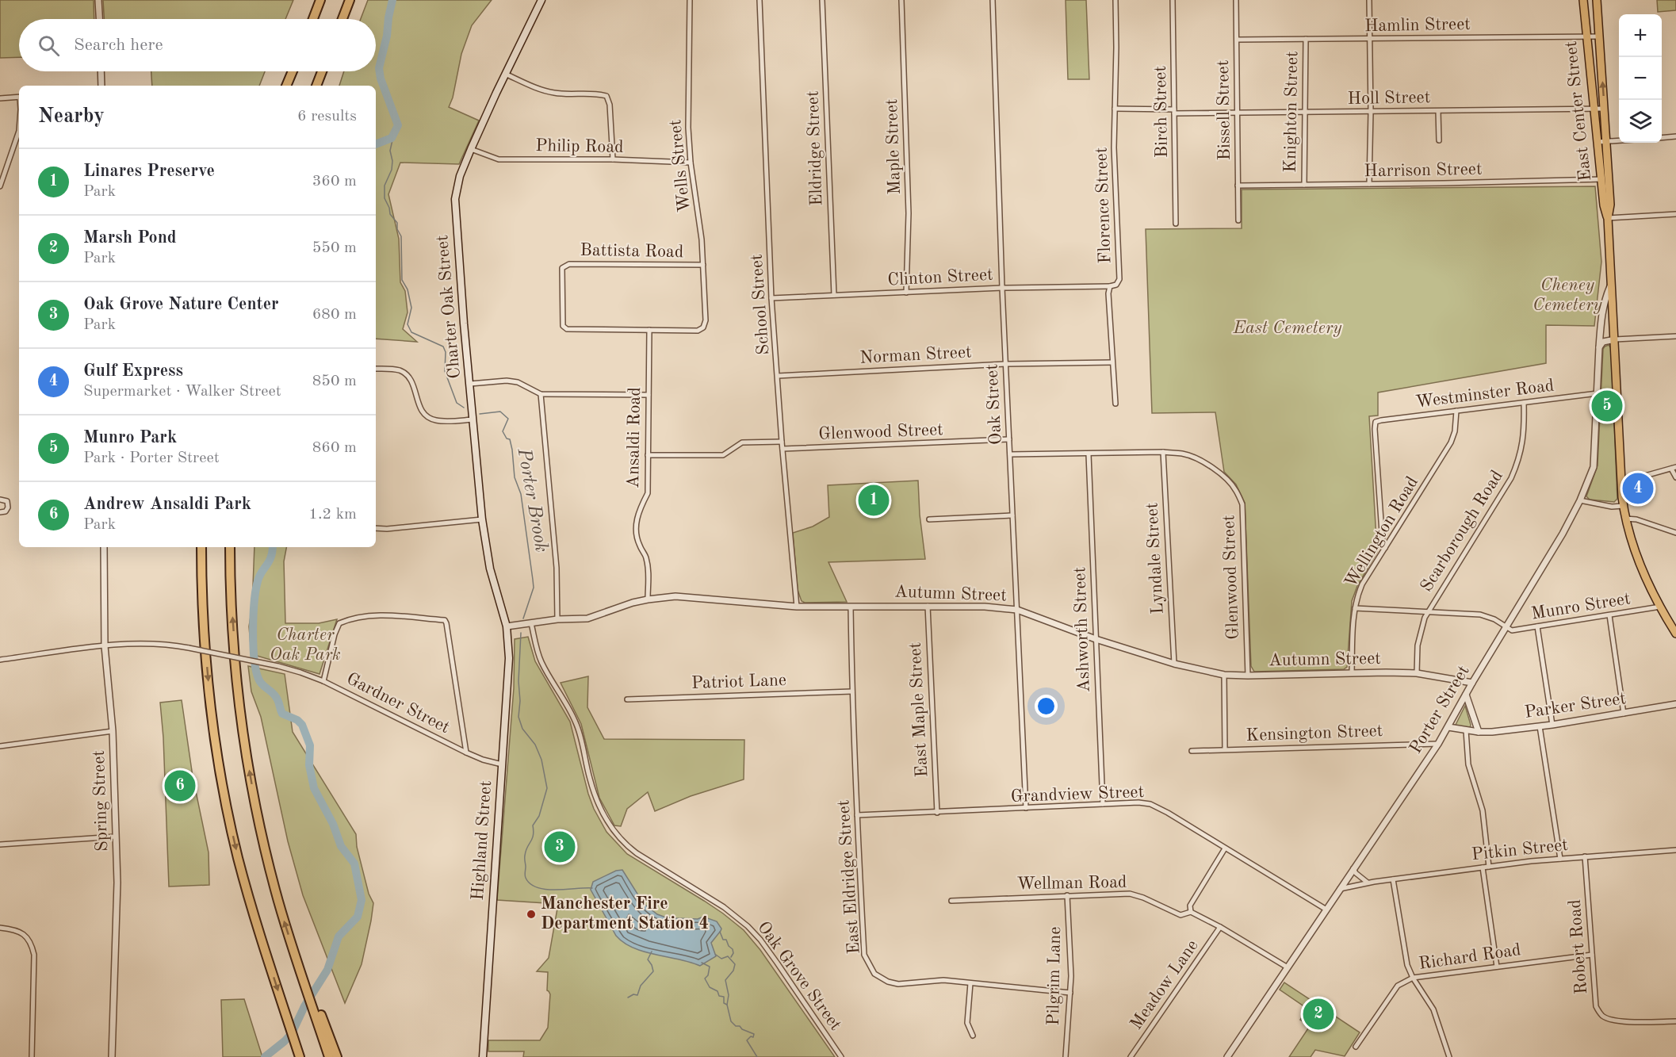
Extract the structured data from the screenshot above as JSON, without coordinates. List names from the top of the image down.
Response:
{
  "streets": {
    "main road": ["East Center Street", "Charter Oak Street", "Highland Street"],
    "street": [
      "Hamlin Street",
      "Holl Street",
      "Bissell Street",
      "Birch Street",
      "Knighton Street",
      "Philip Road",
      "Maple Street",
      "Eldridge Street",
      "Wells Street",
      "Harrison Street",
      "Florence Street",
      "Battista Road",
      "Clinton Street",
      "School Street",
      "Norman Street",
      "Westminster Road",
      "Oak Street",
      "Glenwood Street",
      "Ansaldi Road",
      "Scarborough Road",
      "Wellington Road",
      "Lyndale Street",
      "Autumn Street",
      "Munro Street",
      "Ashworth Street",
      "Patriot Lane",
      "Gardner Street",
      "Parker Street",
      "East Maple Street",
      "Porter Street",
      "Kensington Street",
      "Grandview Street",
      "Spring Street",
      "Pitkin Street",
      "East Eldridge Street",
      "Wellman Road",
      "Robert Road",
      "Richard Road",
      "Oak Grove Street",
      "Pilgrim Lane",
      "Meadow Lane"
    ]
  },
  "crossings": [
    ["Hamlin Street", "Bissell Street"],
    ["Hamlin Street", "East Center Street"],
    ["Hamlin Street", "Knighton Street"],
    ["Holl Street", "Bissell Street"],
    ["Holl Street", "East Center Street"],
    ["Holl Street", "Birch Street"],
    ["Holl Street", "Knighton Street"],
    ["Holl Street", "Florence Street"],
    ["Bissell Street", "Harrison Street"],
    ["East Center Street", "Harrison Street"],
    ["East Center Street", "Munro Street"],
    ["East Center Street", "Porter Street"],
    ["Knighton Street", "Harrison Street"],
    ["Philip Road", "Wells Street"],
    ["Philip Road", "Charter Oak Street"],
    ["Maple Street", "Clinton Street"],
    ["Eldridge Street", "Clinton Street"],
    ["Wells Street", "Battista Road"],
    ["Florence Street", "Clinton Street"],
    ["Florence Street", "Norman Street"],
    ["Battista Road", "Ansaldi Road"],
    ["Clinton Street", "School Street"],
    ["Clinton Street", "Oak Street"],
    ["School Street", "Norman Street"],
    ["School Street", "Glenwood Street"],
    ["School Street", "Autumn Street"],
    ["Charter Oak Street", "Autumn Street"],
    ["Charter Oak Street", "Highland Street"],
    ["Norman Street", "Oak Street"],
    ["Westminster Road", "Scarborough Road"],
    ["Westminster Road", "Wellington Road"],
    ["Westminster Road", "Porter Street"],
    ["Oak Street", "Glenwood Street"],
    ["Oak Street", "Autumn Street"],
    ["Oak Street", "Grandview Street"],
    ["Glenwood Street", "Lyndale Street"],
    ["Glenwood Street", "Autumn Street"],
    ["Glenwood Street", "Ashworth Street"],
    ["Ansaldi Road", "Autumn Street"],
    ["Scarborough Road", "Autumn Street"],
    ["Wellington Road", "Autumn Street"],
    ["Lyndale Street", "Autumn Street"],
    ["Autumn Street", "Ashworth Street"],
    ["Autumn Street", "East Maple Street"],
    ["Autumn Street", "Porter Street"],
    ["Autumn Street", "Highland Street"],
    ["Autumn Street", "East Eldridge Street"],
    ["Autumn Street", "Oak Grove Street"],
    ["Munro Street", "Porter Street"],
    ["Ashworth Street", "Grandview Street"],
    ["Patriot Lane", "East Eldridge Street"],
    ["Gardner Street", "Spring Street"],
    ["Gardner Street", "Highland Street"],
    ["Parker Street", "Porter Street"],
    ["East Maple Street", "Grandview Street"],
    ["Porter Street", "Kensington Street"],
    ["Porter Street", "Grandview Street"],
    ["Porter Street", "Pitkin Street"],
    ["Porter Street", "Wellman Road"],
    ["Grandview Street", "East Eldridge Street"],
    ["Pitkin Street", "Robert Road"],
    ["East Eldridge Street", "Pilgrim Lane"],
    ["Wellman Road", "Pilgrim Lane"],
    ["Wellman Road", "Meadow Lane"],
    ["Robert Road", "Richard Road"]
  ],
  "water": ["Porter Brook"],
  "parks": ["Cheney Cemetery", "East Cemetery", "Charter Oak Park"],
  "places": ["Manchester Fire Department Station 4"],
  "page": {
    "map_buttons": ["+", "−"],
    "search": "Search here",
    "heading": ["Nearby", "6 results"],
    "list": [
      {
        "mark": "1",
        "name": "Linares Preserve",
        "note": "Park",
        "value": "360 m"
      },
      {
        "mark": "2",
        "name": "Marsh Pond",
        "note": "Park",
        "value": "550 m"
      },
      {
        "mark": "3",
        "name": "Oak Grove Nature Center",
        "note": "Park",
        "value": "680 m"
      },
      {
        "mark": "4",
        "name": "Gulf Express",
        "note": "Supermarket · Walker Street",
        "value": "850 m"
      },
      {
        "mark": "5",
        "name": "Munro Park",
        "note": "Park · Porter Street",
        "value": "860 m"
      },
      {
        "mark": "6",
        "name": "Andrew Ansaldi Park",
        "note": "Park",
        "value": "1.2 km"
      }
    ],
    "pins": [
      "5",
      "4",
      "1",
      "6",
      "3",
      "2"
    ]
  }
}
